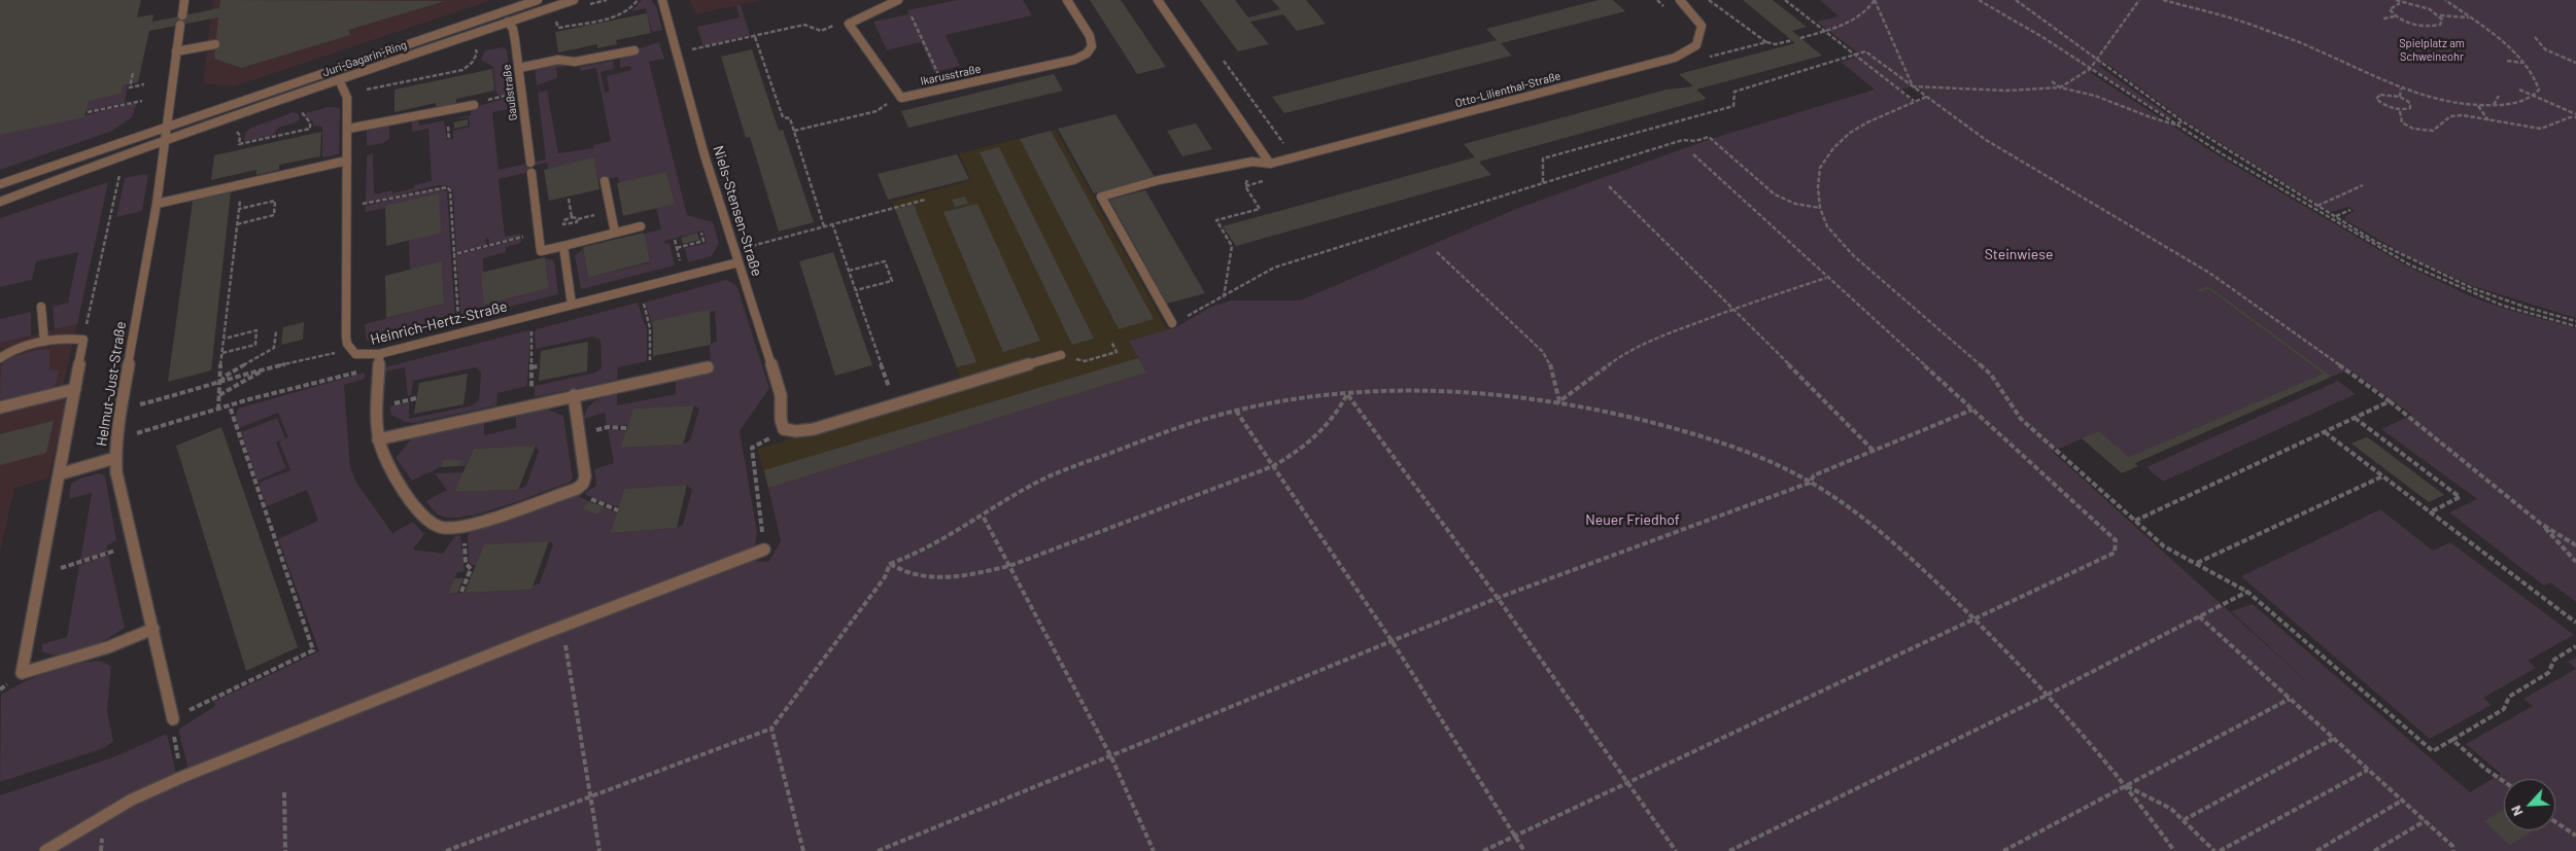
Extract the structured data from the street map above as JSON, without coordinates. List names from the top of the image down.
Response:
{
  "streets": {
    "street": [
      "Juri-Gagarin-Ring",
      "Ikarusstraße",
      "Otto-Lilienthal-Straße",
      "Gaußstraße",
      "Niels-Stensen-Straße",
      "Heinrich-Hertz-Straße",
      "Helmut-Just-Straße"
    ]
  },
  "crossings": [
    ["Juri-Gagarin-Ring", "Gaußstraße"],
    ["Juri-Gagarin-Ring", "Helmut-Just-Straße"],
    ["Niels-Stensen-Straße", "Heinrich-Hertz-Straße"]
  ],
  "parks": ["Spielplatz am Schweineohr", "Steinwiese", "Neuer Friedhof"],
  "north": "bottom left"
}
